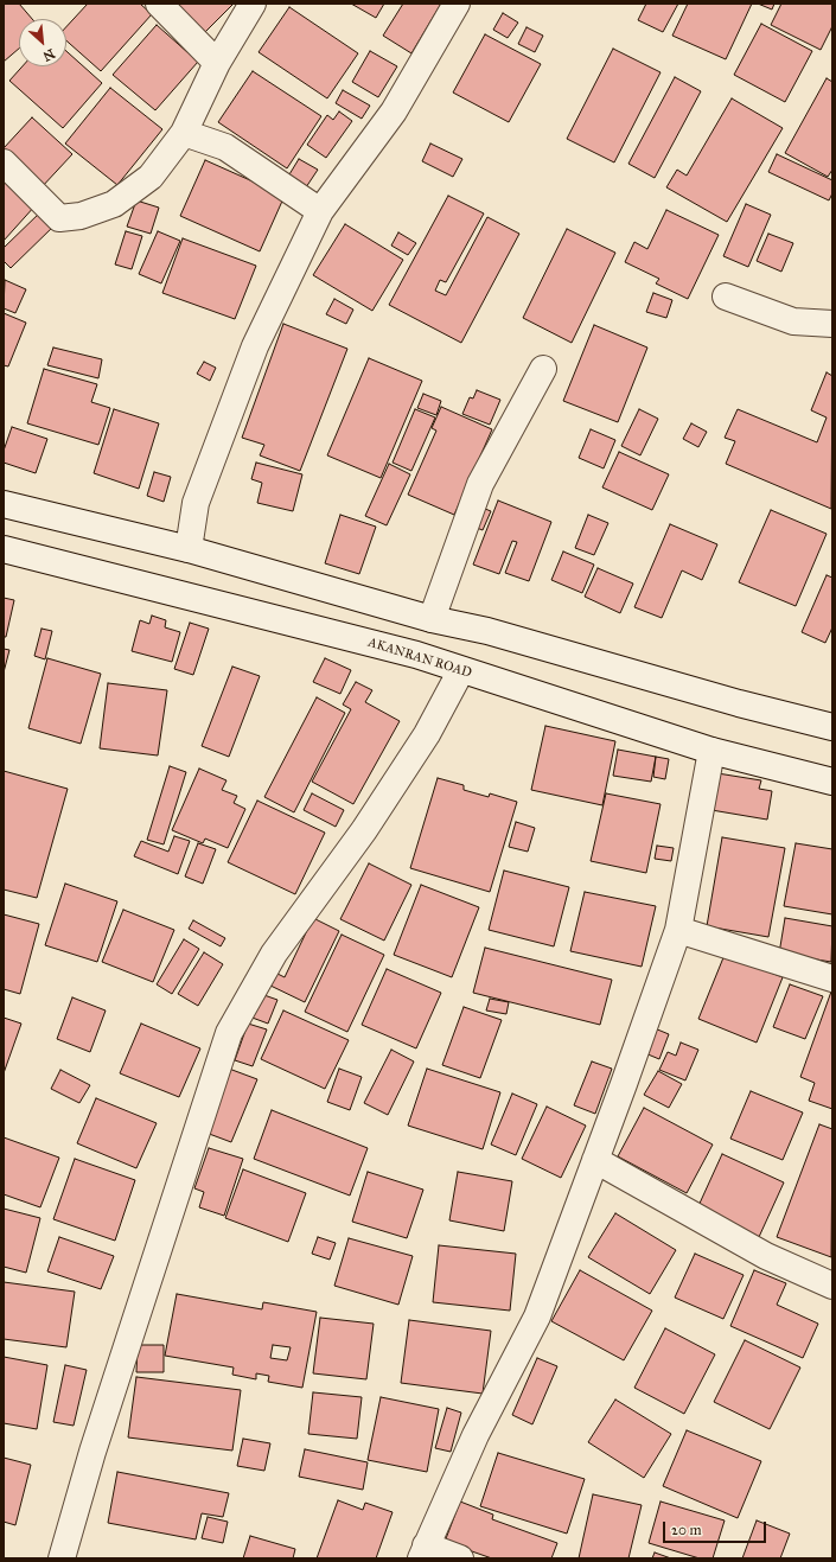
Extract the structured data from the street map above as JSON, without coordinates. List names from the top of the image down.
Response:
{
  "streets": {
    "street": ["AKANRAN ROAD"]
  },
  "scale_bar": "20 m",
  "north": "bottom right"
}
